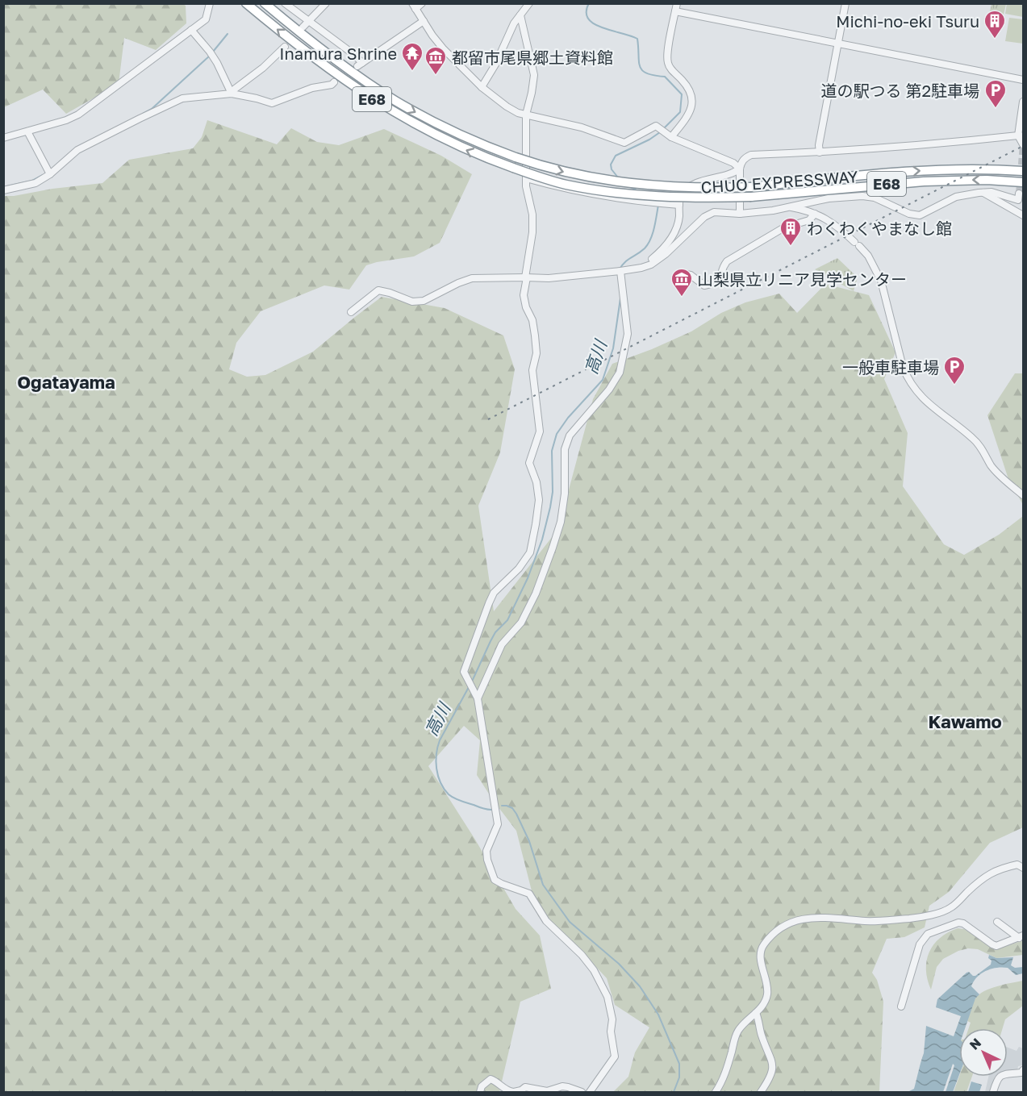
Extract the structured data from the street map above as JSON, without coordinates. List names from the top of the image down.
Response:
{
  "streets": {
    "highway": ["E68", "CHUO EXPRESSWAY"]
  },
  "districts": ["Ogatayama", "Kawamo"],
  "water": ["高川"],
  "places": {
    "building": ["Michi-no-eki Tsuru", "わくわくやまなし館"],
    "temple": ["Inamura Shrine"],
    "museum": ["都留市尾県郷土資料館", "山梨県立リニア見学センター"],
    "parking": ["道の駅つる 第2駐車場", "一般車駐車場"]
  },
  "north": "top left"
}
